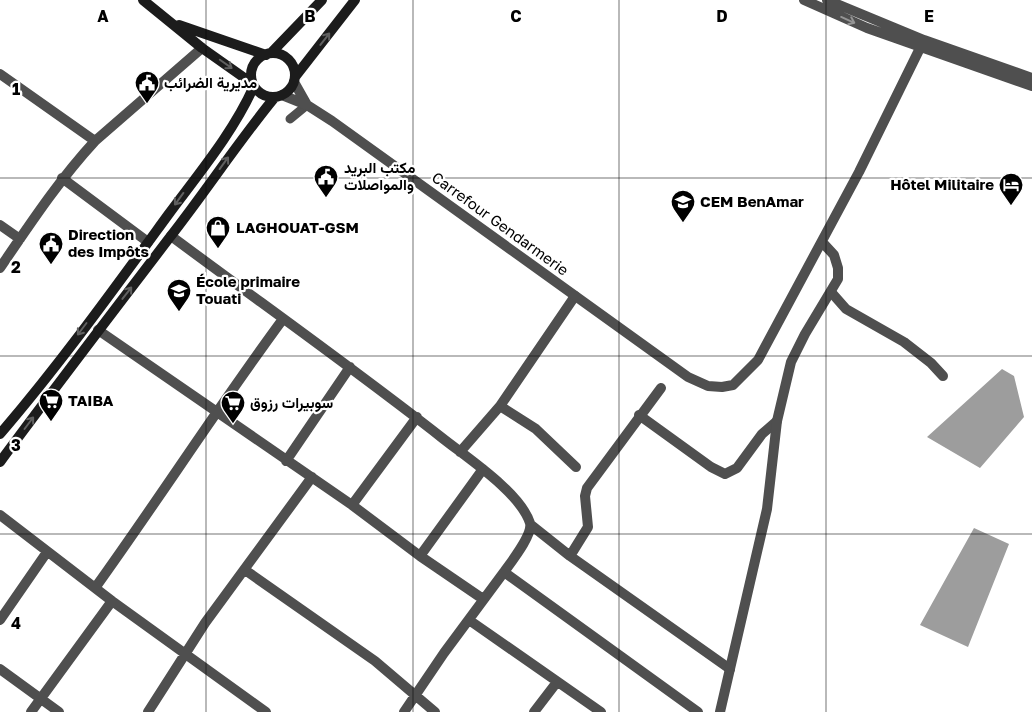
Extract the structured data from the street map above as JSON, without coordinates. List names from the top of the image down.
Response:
{
  "streets": {
    "main road": ["Carrefour Gendarmerie"]
  },
  "places": {
    "public building": ["مديرية الضرائب", "مكتب البريد والمواصلات", "Direction des Impôts"],
    "hotel": ["Hôtel Militaire"],
    "school or university": ["CEM BenAmar", "École primaire Touati"],
    "shop": ["LAGHOUAT-GSM"],
    "supermarket": ["TAIBA", "سوبيرات رزوق"]
  },
  "grid": {
    "columns": [
      "A",
      "B",
      "C",
      "D",
      "E"
    ],
    "rows": [
      "1",
      "2",
      "3",
      "4"
    ]
  }
}
